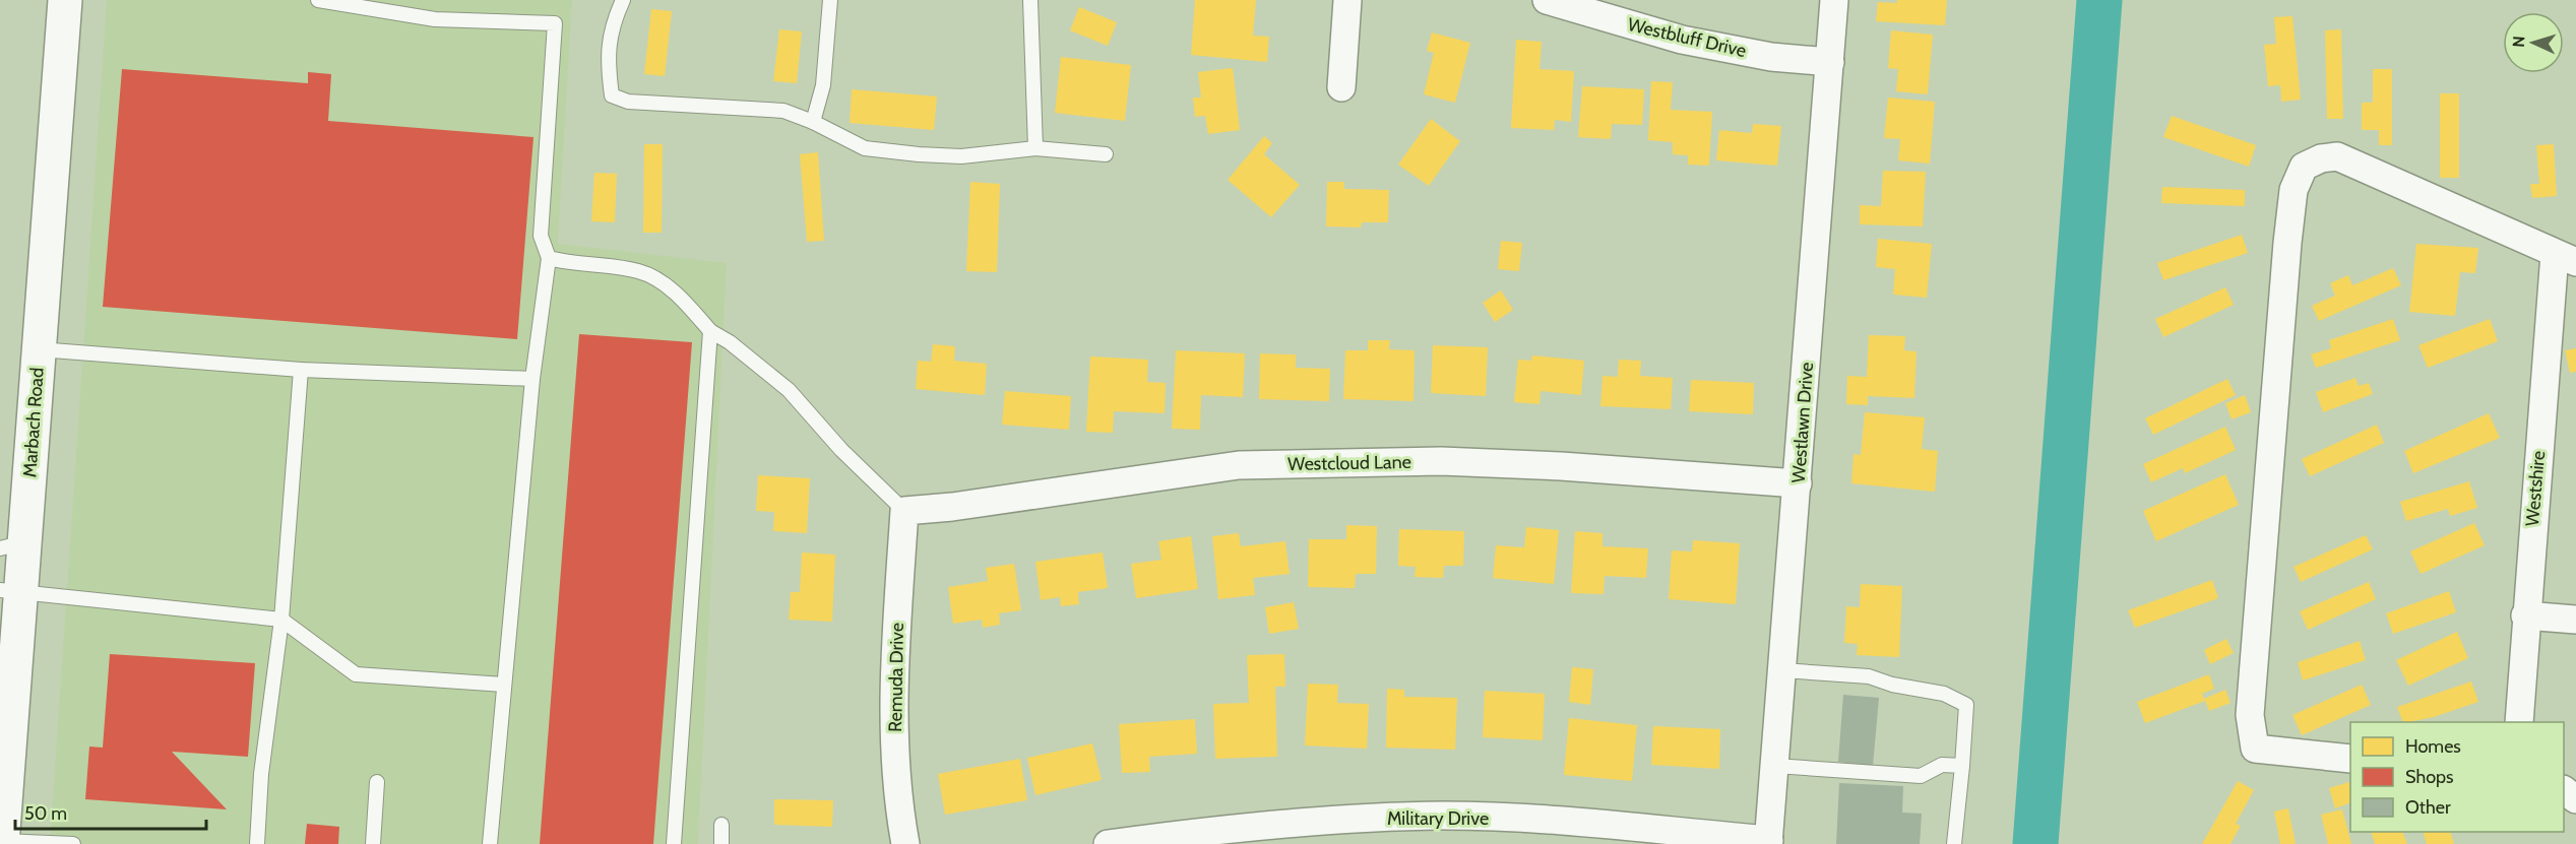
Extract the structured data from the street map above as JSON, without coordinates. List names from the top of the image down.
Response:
{
  "streets": {
    "street": [
      "Westbluff Drive",
      "Marbach Road",
      "Westlawn Drive",
      "Westcloud Lane",
      "Westshire",
      "Remuda Drive",
      "Military Drive"
    ]
  },
  "crossings": [
    ["Westbluff Drive", "Westlawn Drive"],
    ["Westlawn Drive", "Westcloud Lane"],
    ["Westlawn Drive", "Military Drive"],
    ["Westcloud Lane", "Remuda Drive"]
  ],
  "legend": ["Homes", "Shops", "Other"],
  "scale_bar": "50 m",
  "north": "left"
}
